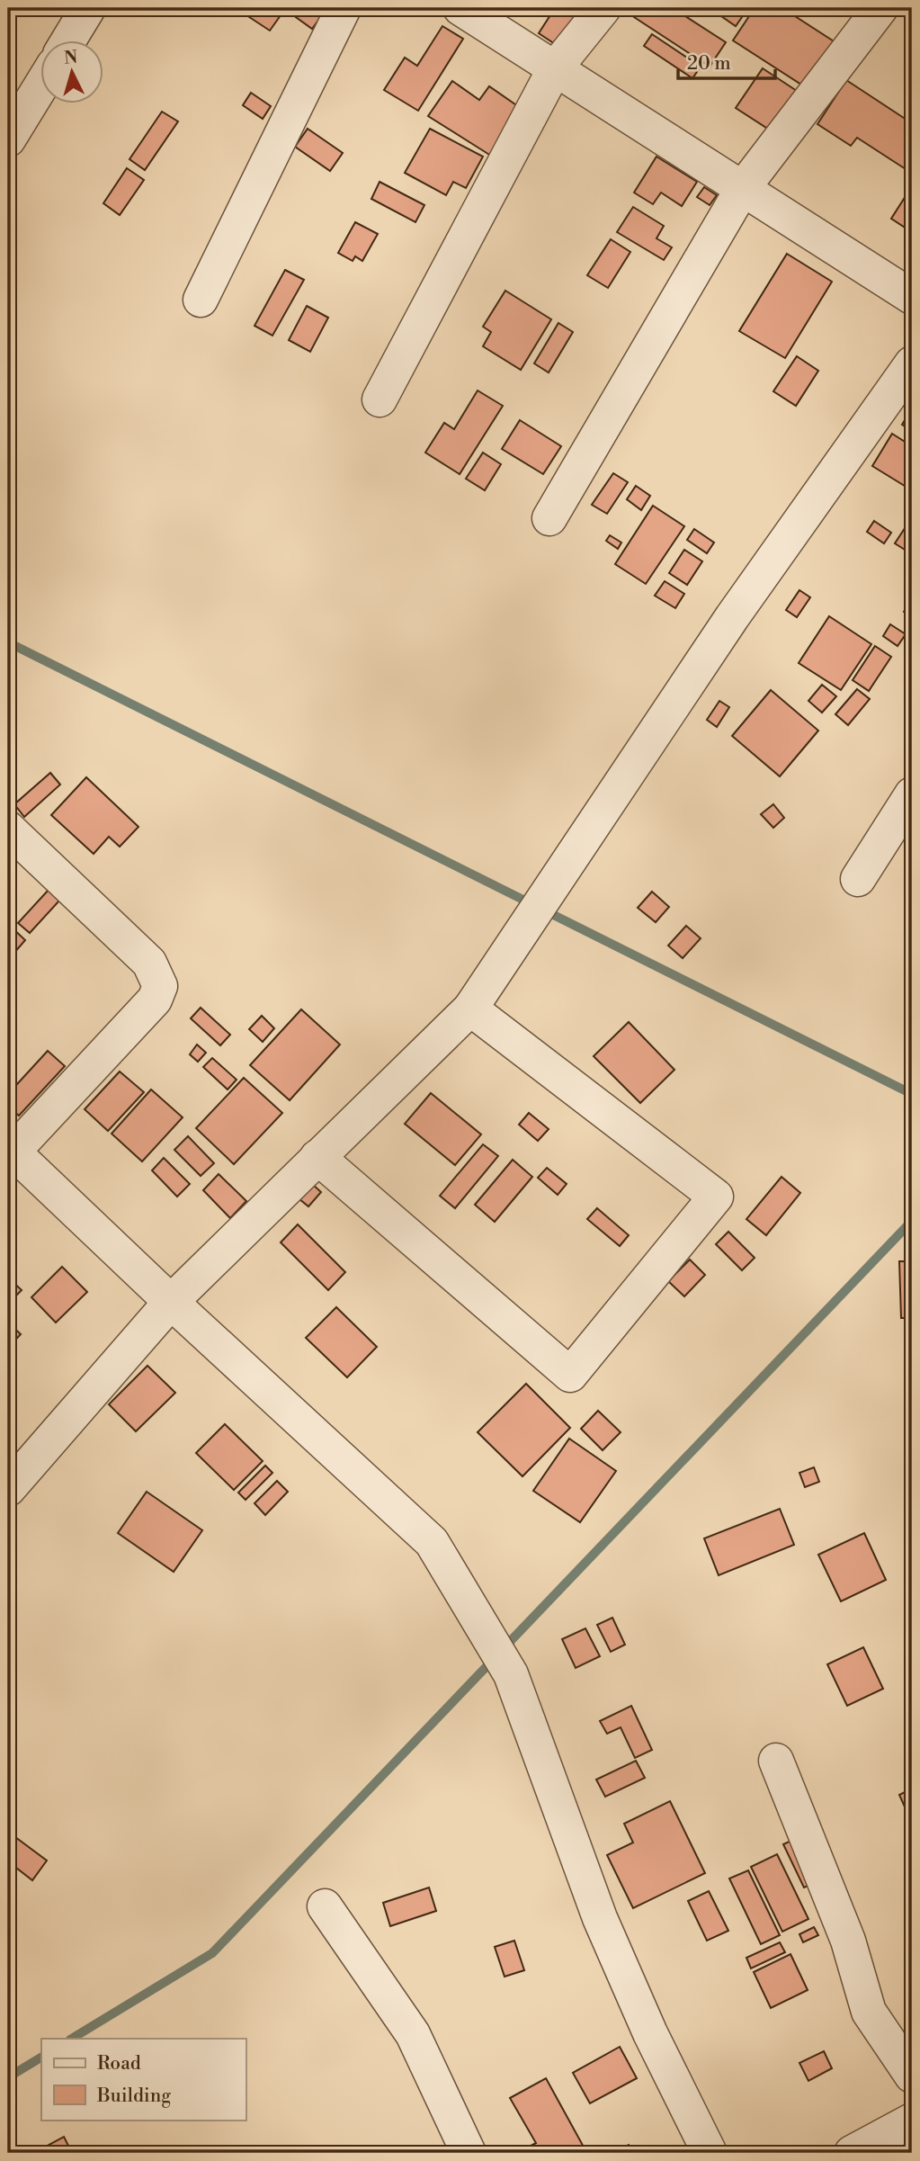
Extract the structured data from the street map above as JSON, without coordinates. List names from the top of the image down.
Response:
{
  "legend": ["Road", "Building"],
  "scale_bar": "20 m",
  "north": "top"
}
